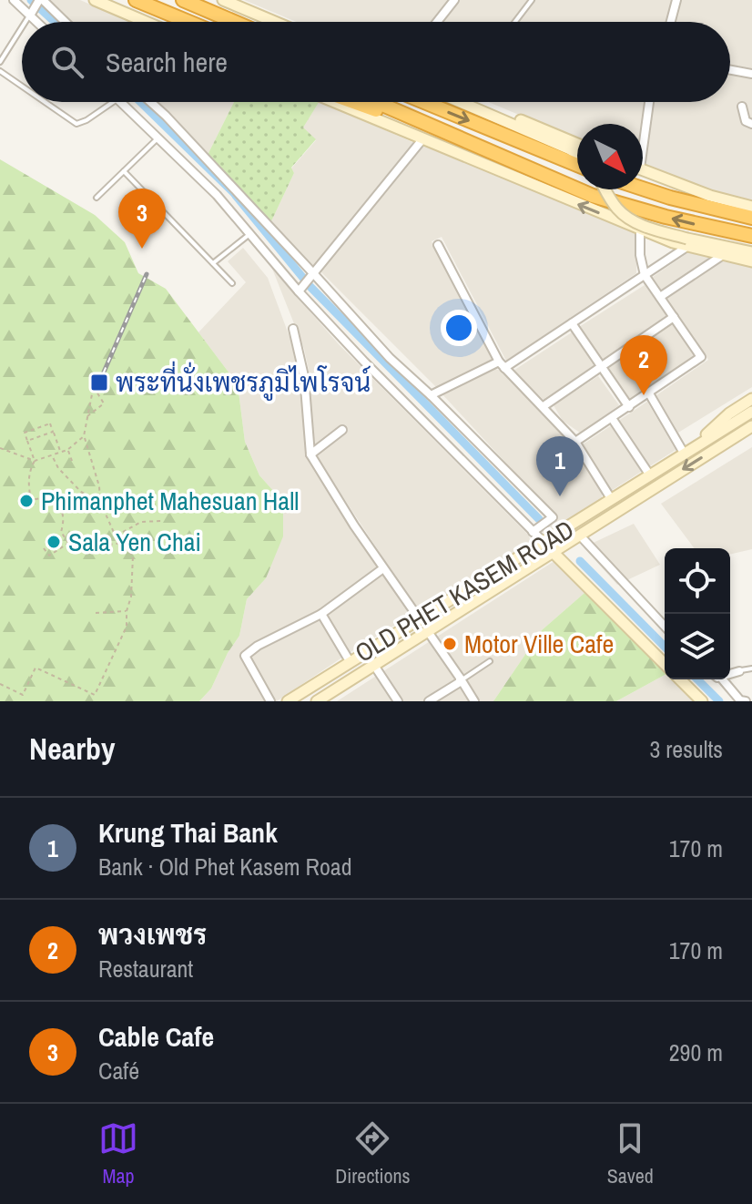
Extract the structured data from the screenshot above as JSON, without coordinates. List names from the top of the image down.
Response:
{
  "streets": {
    "main road": ["OLD PHET KASEM ROAD"]
  },
  "places": {
    "transit": ["พระที่นั่งเพชรภูมิไพโรจน์"],
    "other": ["Phimanphet Mahesuan Hall", "Sala Yen Chai", "Motor Ville Cafe"]
  },
  "north": "bottom right",
  "page": {
    "search": "Search here",
    "pins": ["3", "2", "1"],
    "heading": ["Nearby", "3 results"],
    "list": [
      {
        "mark": "1",
        "name": "Krung Thai Bank",
        "note": "Bank · Old Phet Kasem Road",
        "value": "170 m"
      },
      {
        "mark": "2",
        "name": "พวงเพชร",
        "note": "Restaurant",
        "value": "170 m"
      },
      {
        "mark": "3",
        "name": "Cable Cafe",
        "note": "Café",
        "value": "290 m"
      }
    ],
    "nav": ["Map", "Directions", "Saved"]
  }
}
